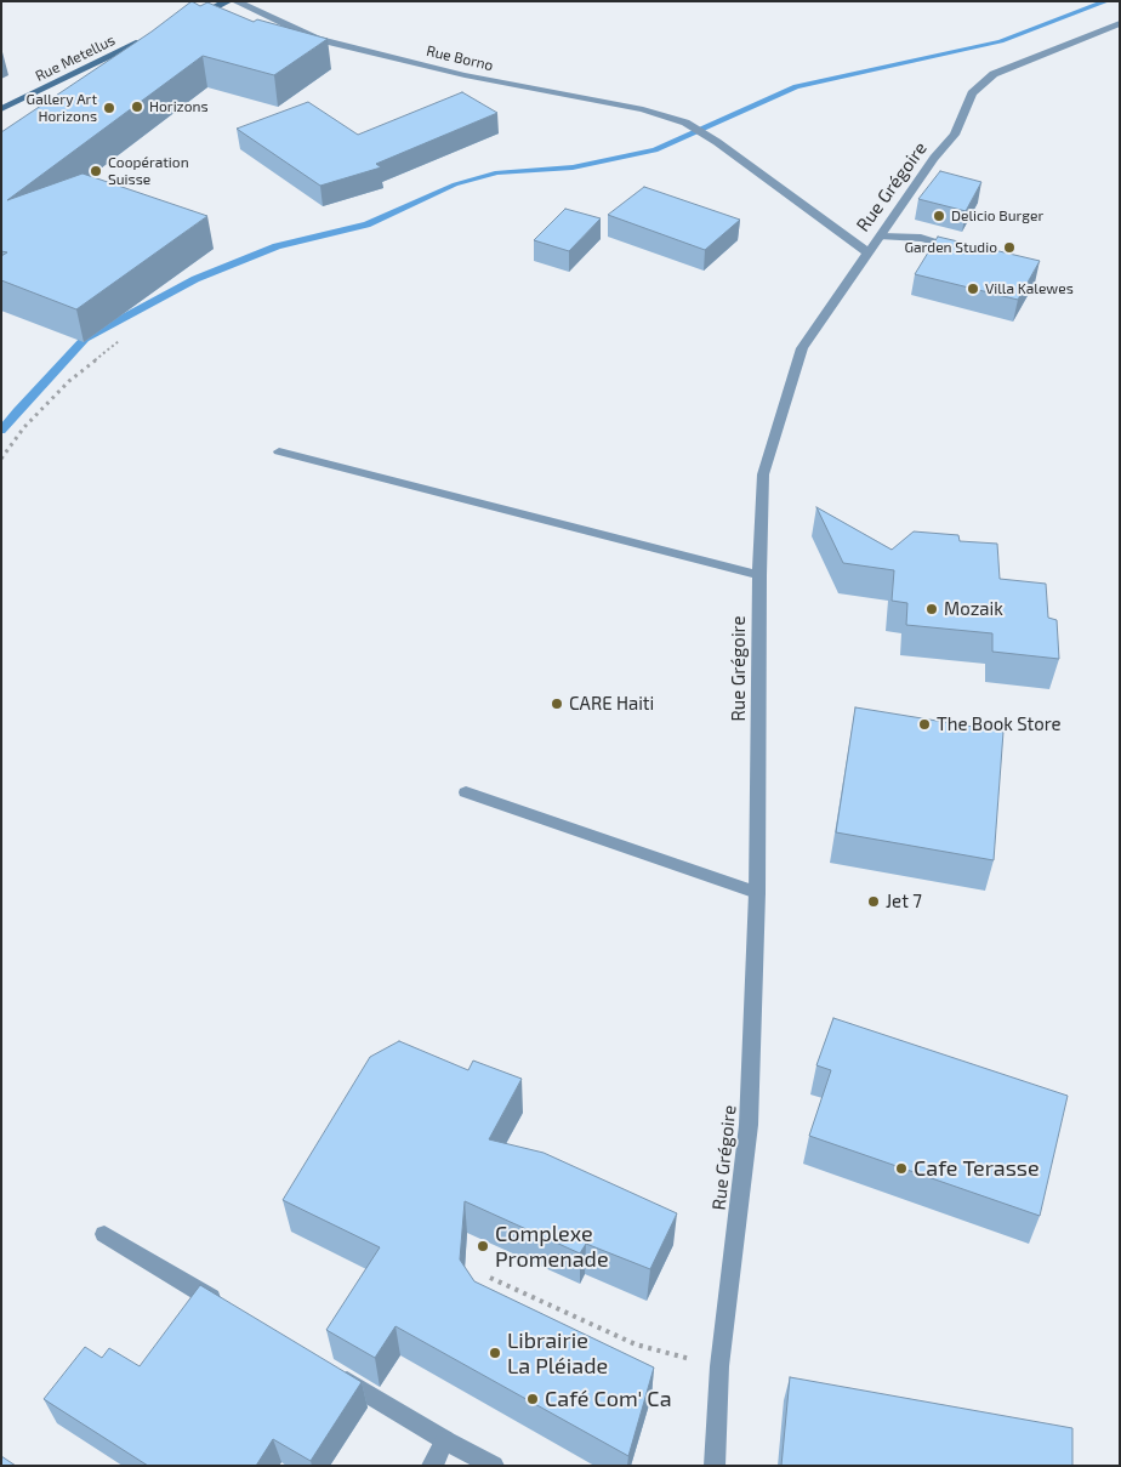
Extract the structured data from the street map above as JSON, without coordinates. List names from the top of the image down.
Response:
{
  "streets": {
    "street": ["Rue Metellus", "Rue Borno", "Rue Grégoire"]
  },
  "crossings": [
    ["Rue Borno", "Rue Grégoire"]
  ],
  "places": [
    "Horizons",
    "Gallery Art Horizons",
    "Coopération Suisse",
    "Delicio Burger",
    "Garden Studio",
    "Villa Kalewes",
    "Mozaik",
    "CARE Haiti",
    "The Book Store",
    "Jet 7",
    "Cafe Terasse",
    "Complexe Promenade",
    "Librairie La Pléiade",
    "Café Com' Ca"
  ]
}
